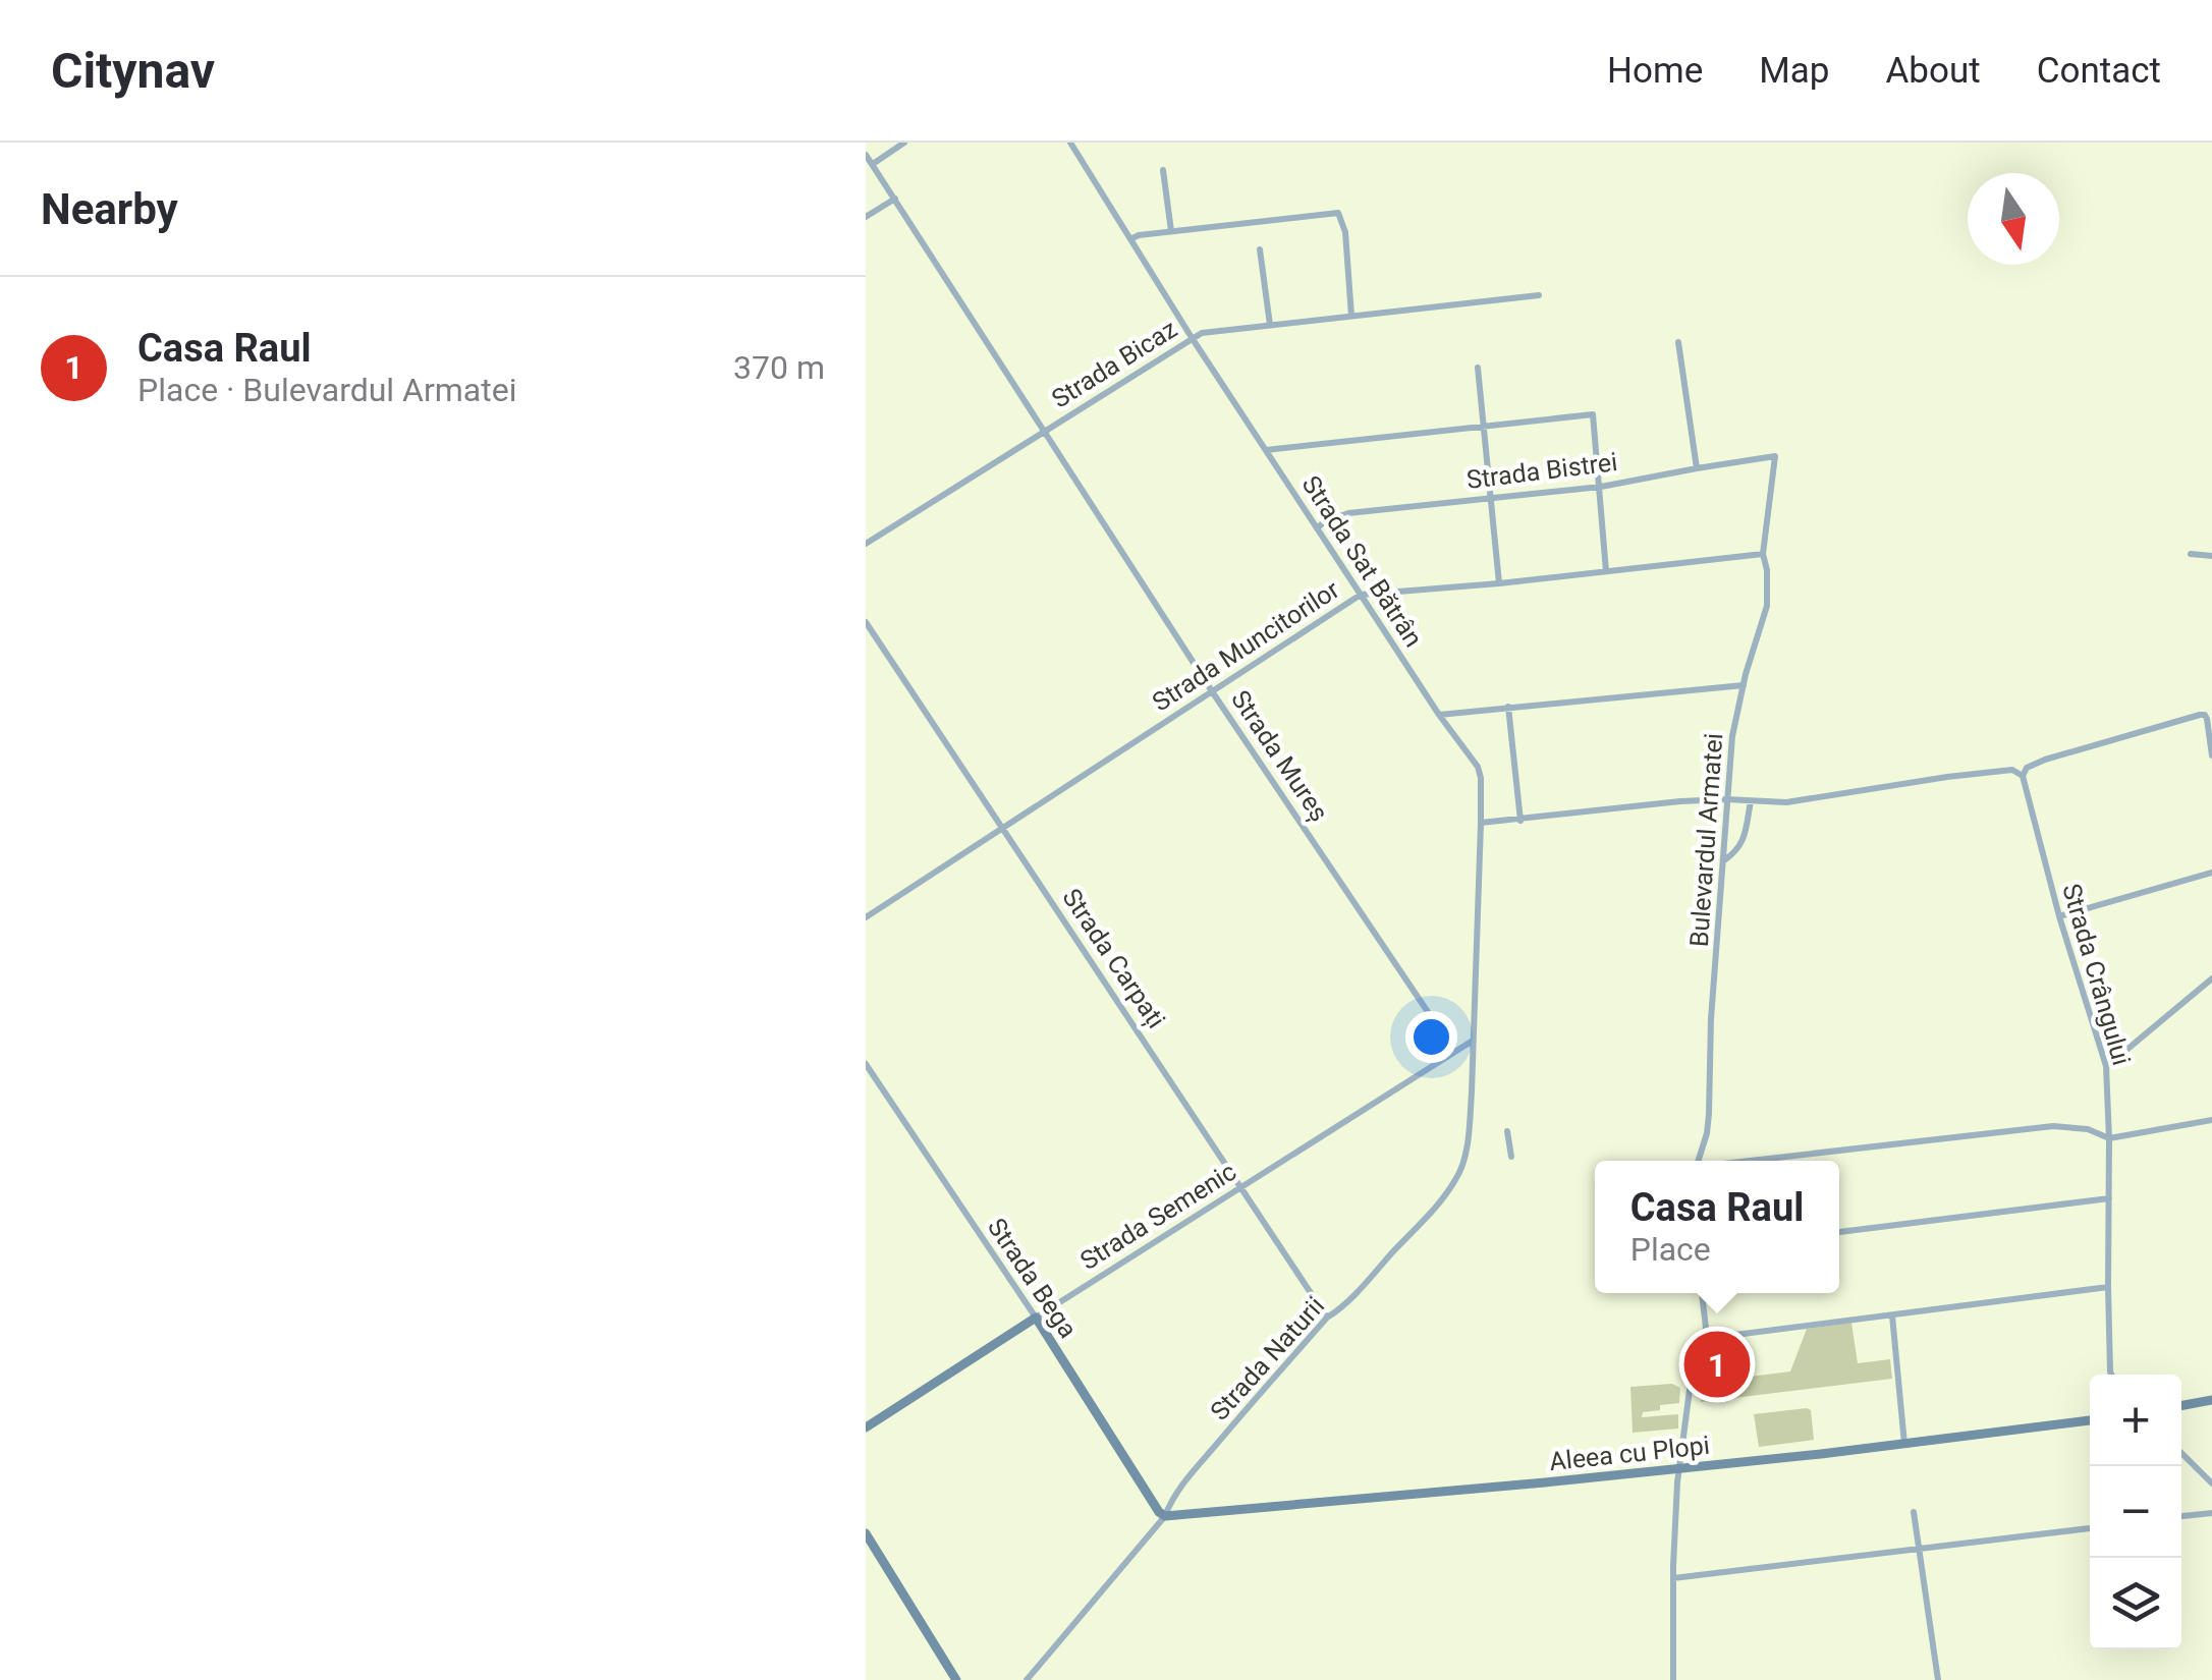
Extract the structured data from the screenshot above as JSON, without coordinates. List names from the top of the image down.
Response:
{
  "streets": {
    "street": [
      "Strada Bicaz",
      "Strada Bistrei",
      "Strada Sat Bătrân",
      "Strada Muncitorilor",
      "Strada Mureș",
      "Bulevardul Armatei",
      "Strada Carpați",
      "Strada Crângului",
      "Strada Semenic",
      "Strada Bega",
      "Strada Naturii",
      "Aleea cu Plopi"
    ]
  },
  "crossings": [
    ["Strada Bicaz", "Strada Sat Bătrân"],
    ["Strada Bicaz", "Strada Mureș"],
    ["Strada Bistrei", "Strada Sat Bătrân"],
    ["Strada Bistrei", "Bulevardul Armatei"],
    ["Strada Sat Bătrân", "Strada Muncitorilor"],
    ["Strada Sat Bătrân", "Strada Semenic"],
    ["Strada Sat Bătrân", "Strada Naturii"],
    ["Strada Muncitorilor", "Strada Mureș"],
    ["Strada Muncitorilor", "Bulevardul Armatei"],
    ["Strada Muncitorilor", "Strada Carpați"],
    ["Strada Mureș", "Strada Semenic"],
    ["Strada Carpați", "Strada Semenic"],
    ["Strada Carpați", "Strada Naturii"],
    ["Strada Semenic", "Strada Bega"],
    ["Strada Semenic", "Strada Naturii"],
    ["Strada Bega", "Strada Naturii"],
    ["Strada Bega", "Aleea cu Plopi"],
    ["Strada Naturii", "Aleea cu Plopi"]
  ],
  "north": "bottom",
  "page": {
    "header": "Citynav",
    "nav": [
      "Home",
      "Map",
      "About",
      "Contact"
    ],
    "heading": "Nearby",
    "list": [
      {
        "mark": "1",
        "name": "Casa Raul",
        "note": "Place · Bulevardul Armatei",
        "value": "370 m"
      }
    ],
    "popup": ["Casa Raul", "Place"],
    "pins": "1",
    "map_buttons": ["+", "−"]
  }
}
